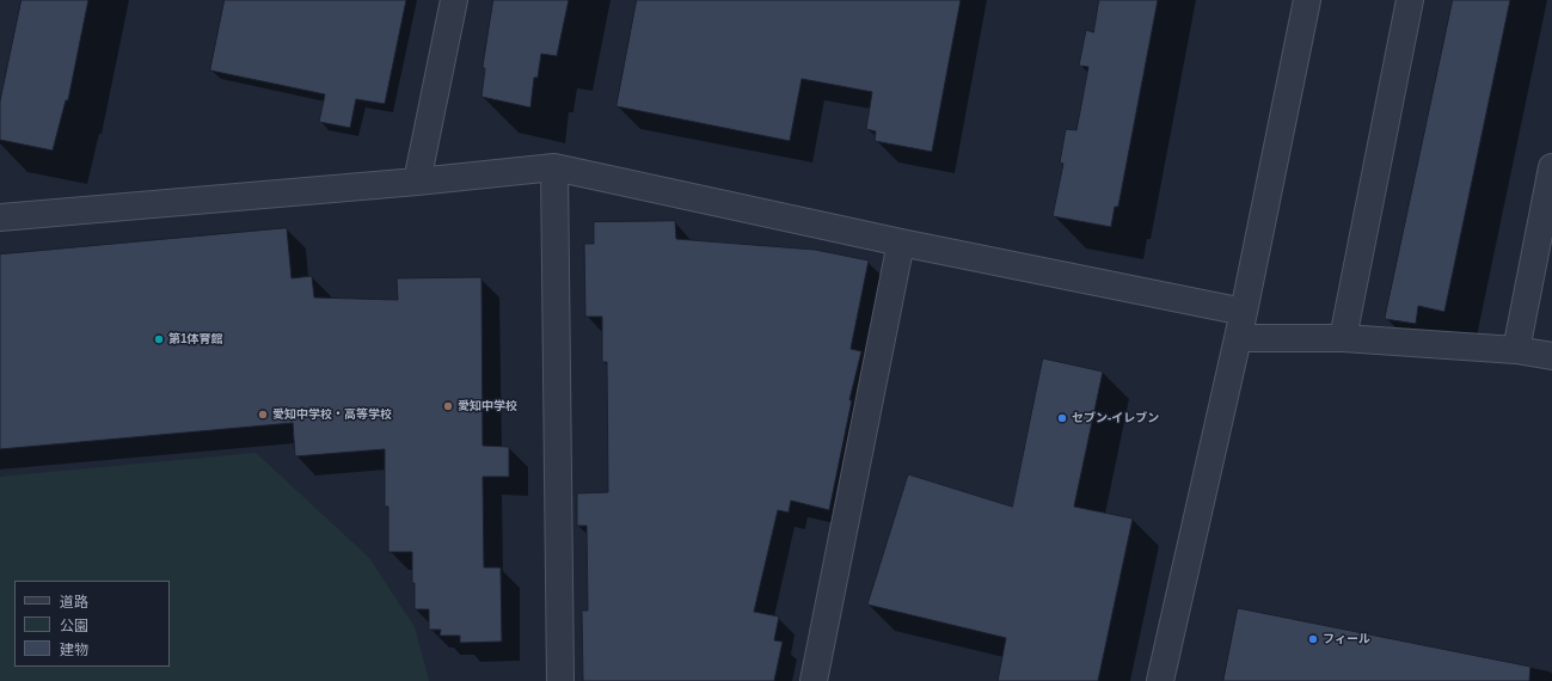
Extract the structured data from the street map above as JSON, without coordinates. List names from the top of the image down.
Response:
{
  "places": [
    "第1体育館",
    "愛知中学校",
    "愛知中学校・高等学校",
    "セブン-イレブン",
    "フィール"
  ],
  "legend": ["道路", "公園", "建物"]
}
